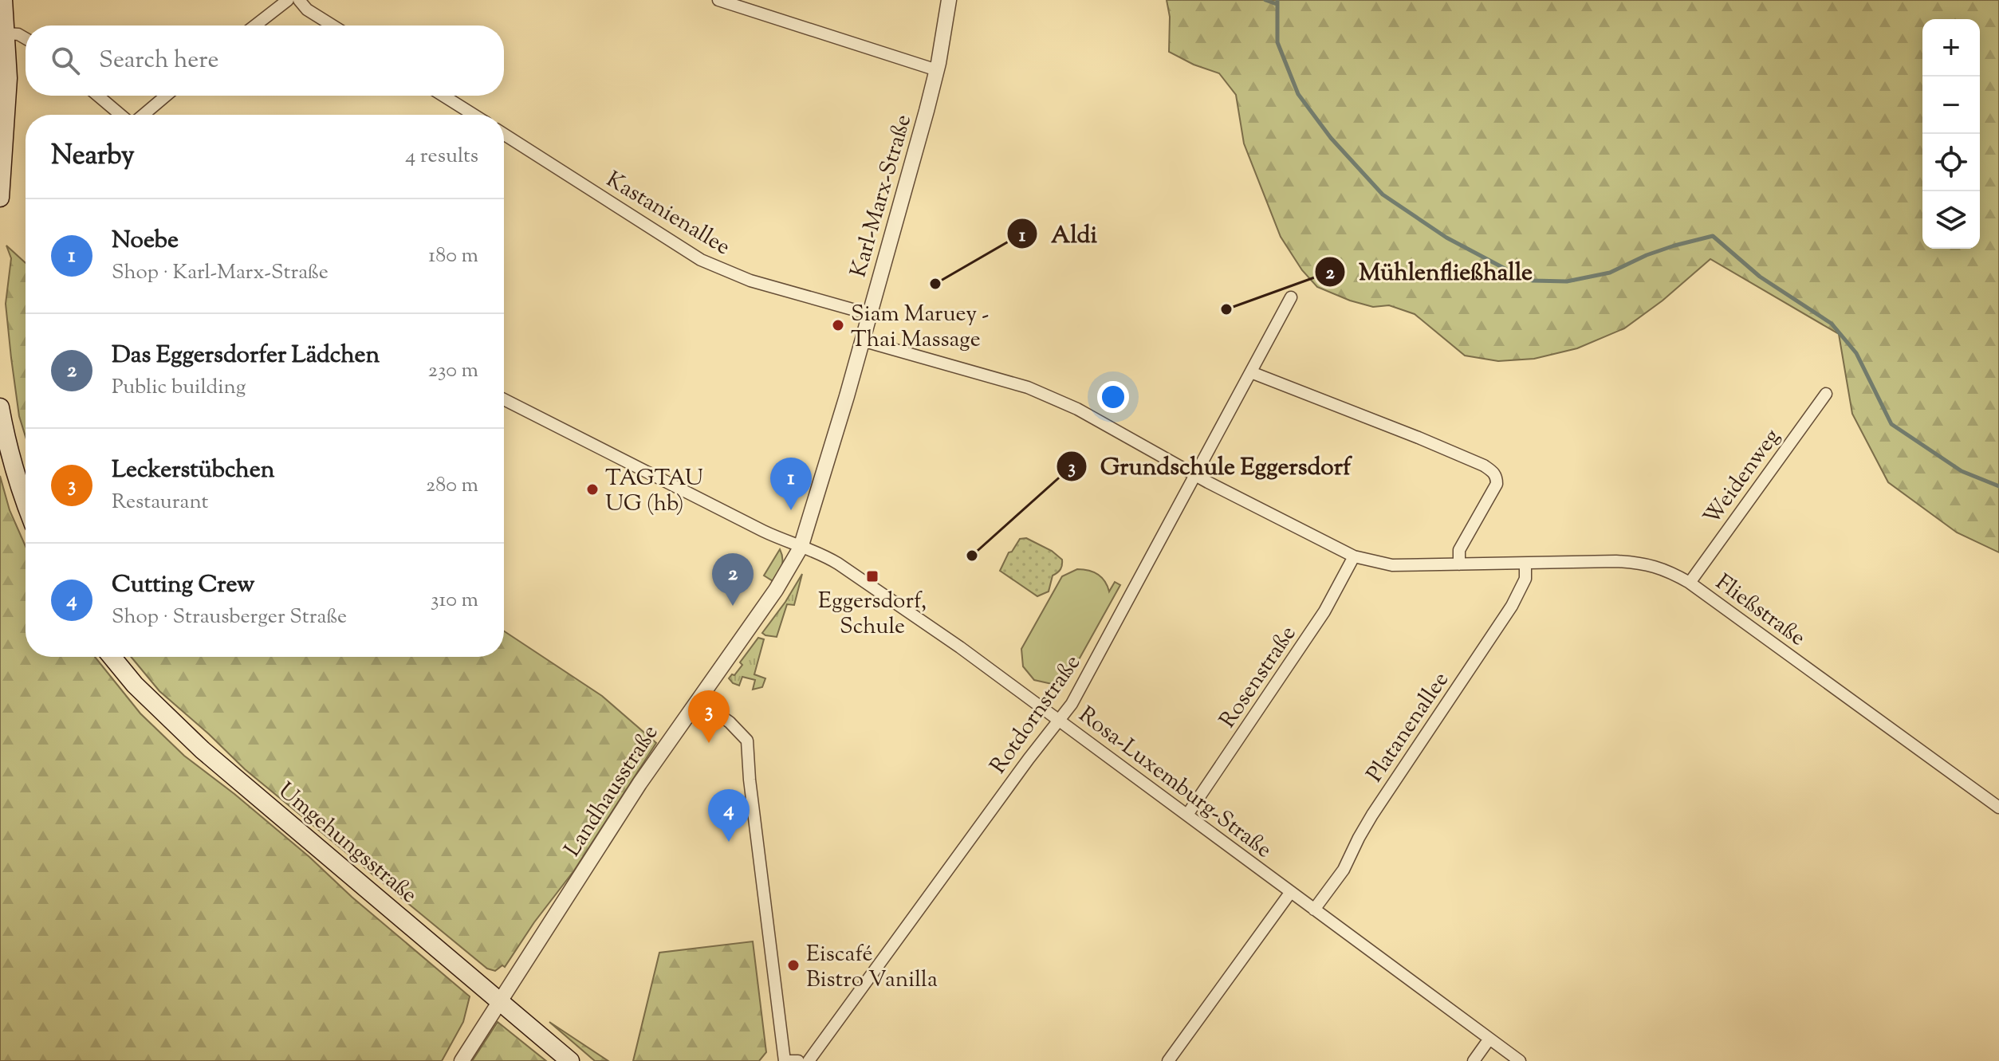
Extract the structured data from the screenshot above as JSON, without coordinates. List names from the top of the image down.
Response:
{
  "streets": {
    "main road": ["Umgehungsstraße"],
    "street": [
      "Karl-Marx-Straße",
      "Kastanienallee",
      "Weidenweg",
      "Fließstraße",
      "Rosenstraße",
      "Rotdornstraße",
      "Platanenallee",
      "Rosa-Luxemburg-Straße",
      "Landhausstraße"
    ]
  },
  "crossings": [
    ["Karl-Marx-Straße", "Kastanienallee"],
    ["Karl-Marx-Straße", "Fließstraße"],
    ["Karl-Marx-Straße", "Rosa-Luxemburg-Straße"],
    ["Karl-Marx-Straße", "Landhausstraße"],
    ["Weidenweg", "Fließstraße"],
    ["Fließstraße", "Rosenstraße"],
    ["Fließstraße", "Rotdornstraße"],
    ["Fließstraße", "Platanenallee"],
    ["Rosenstraße", "Rosa-Luxemburg-Straße"],
    ["Rotdornstraße", "Rosa-Luxemburg-Straße"],
    ["Platanenallee", "Rosa-Luxemburg-Straße"],
    ["Rosa-Luxemburg-Straße", "Landhausstraße"],
    ["Landhausstraße", "Umgehungsstraße"]
  ],
  "places": {
    "other": [
      "Aldi",
      "Mühlenfließhalle",
      "Siam Maruey - Thai Massage",
      "TAGTAU UG (hb)",
      "Grundschule Eggersdorf",
      "Eiscafé Bistro Vanilla"
    ],
    "transit": ["Eggersdorf, Schule"]
  },
  "page": {
    "map_buttons": ["+", "−"],
    "search": "Search here",
    "heading": ["Nearby", "4 results"],
    "list": [
      {
        "mark": "1",
        "name": "Noebe",
        "note": "Shop · Karl-Marx-Straße",
        "value": "180 m"
      },
      {
        "mark": "2",
        "name": "Das Eggersdorfer Lädchen",
        "note": "Public building",
        "value": "230 m"
      },
      {
        "mark": "3",
        "name": "Leckerstübchen",
        "note": "Restaurant",
        "value": "280 m"
      },
      {
        "mark": "4",
        "name": "Cutting Crew",
        "note": "Shop · Strausberger Straße",
        "value": "310 m"
      }
    ],
    "pins": [
      "1",
      "2",
      "3",
      "4"
    ]
  }
}
